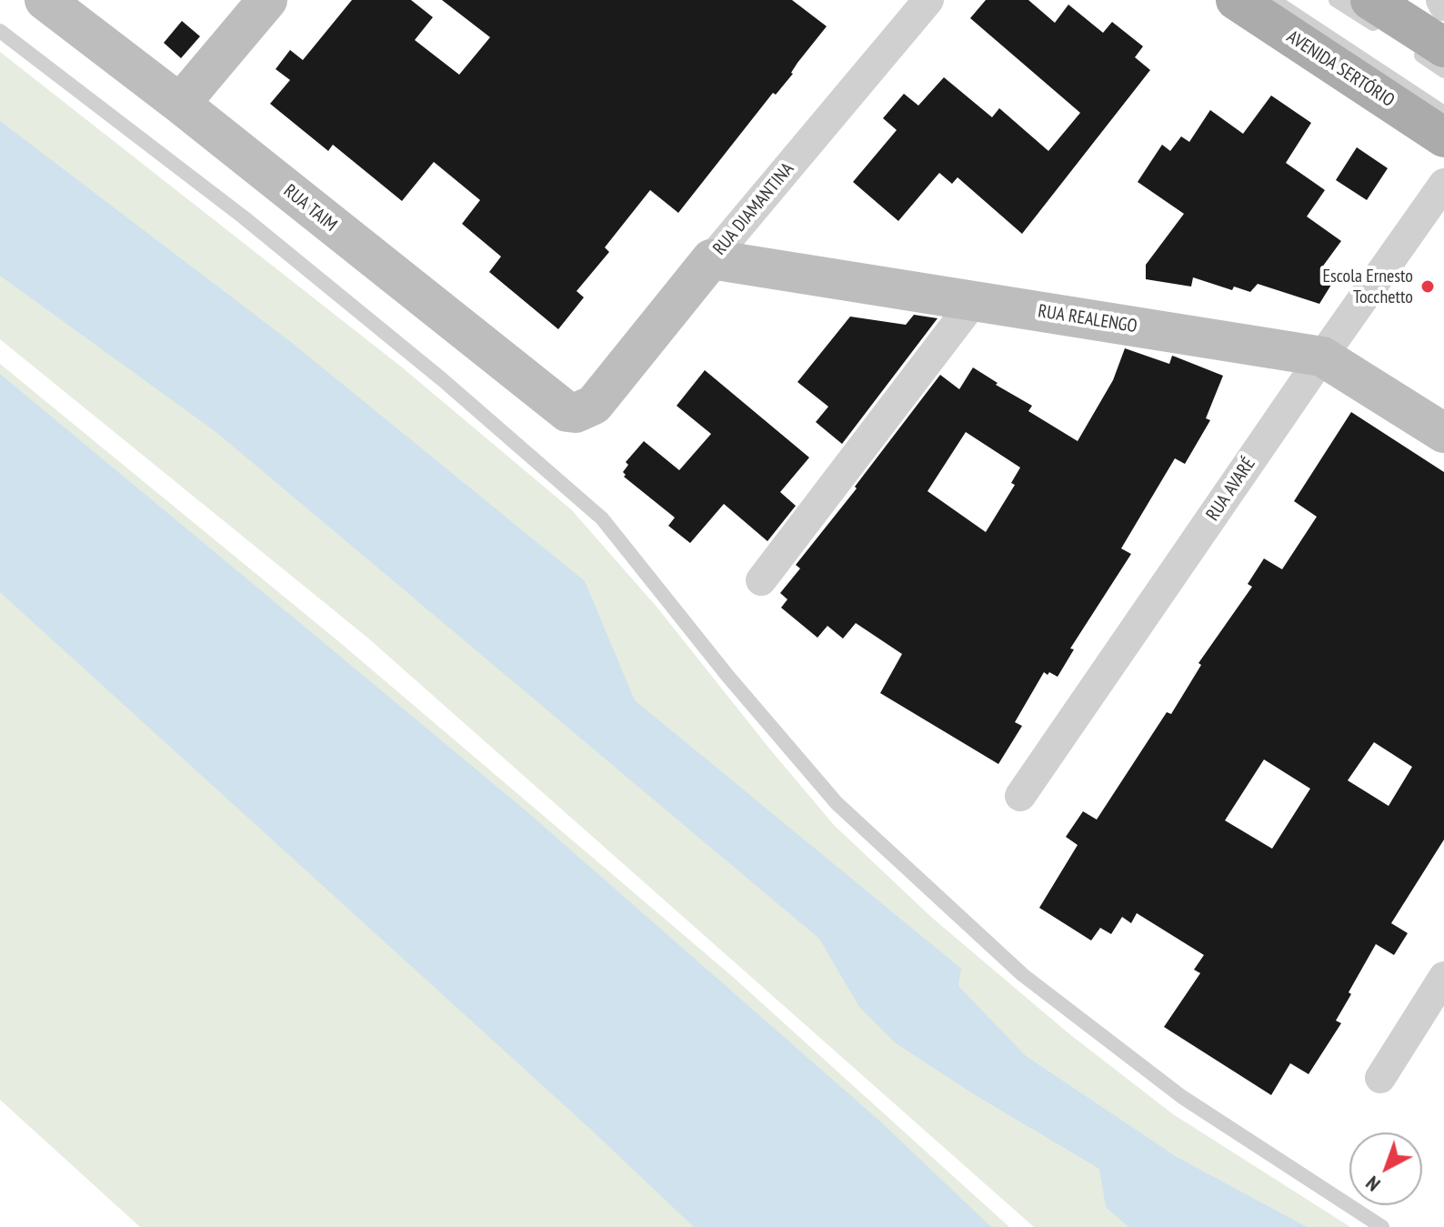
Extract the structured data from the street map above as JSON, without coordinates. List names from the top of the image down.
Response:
{
  "streets": {
    "main road": ["AVENIDA SERTÓRIO"],
    "street": [
      "RUA TAIM",
      "RUA DIAMANTINA",
      "RUA REALENGO",
      "RUA AVARÉ"
    ]
  },
  "crossings": [
    ["RUA TAIM", "RUA DIAMANTINA"],
    ["RUA DIAMANTINA", "RUA REALENGO"],
    ["RUA REALENGO", "RUA AVARÉ"]
  ],
  "places": ["Escola Ernesto Tocchetto"],
  "north": "bottom left"
}
